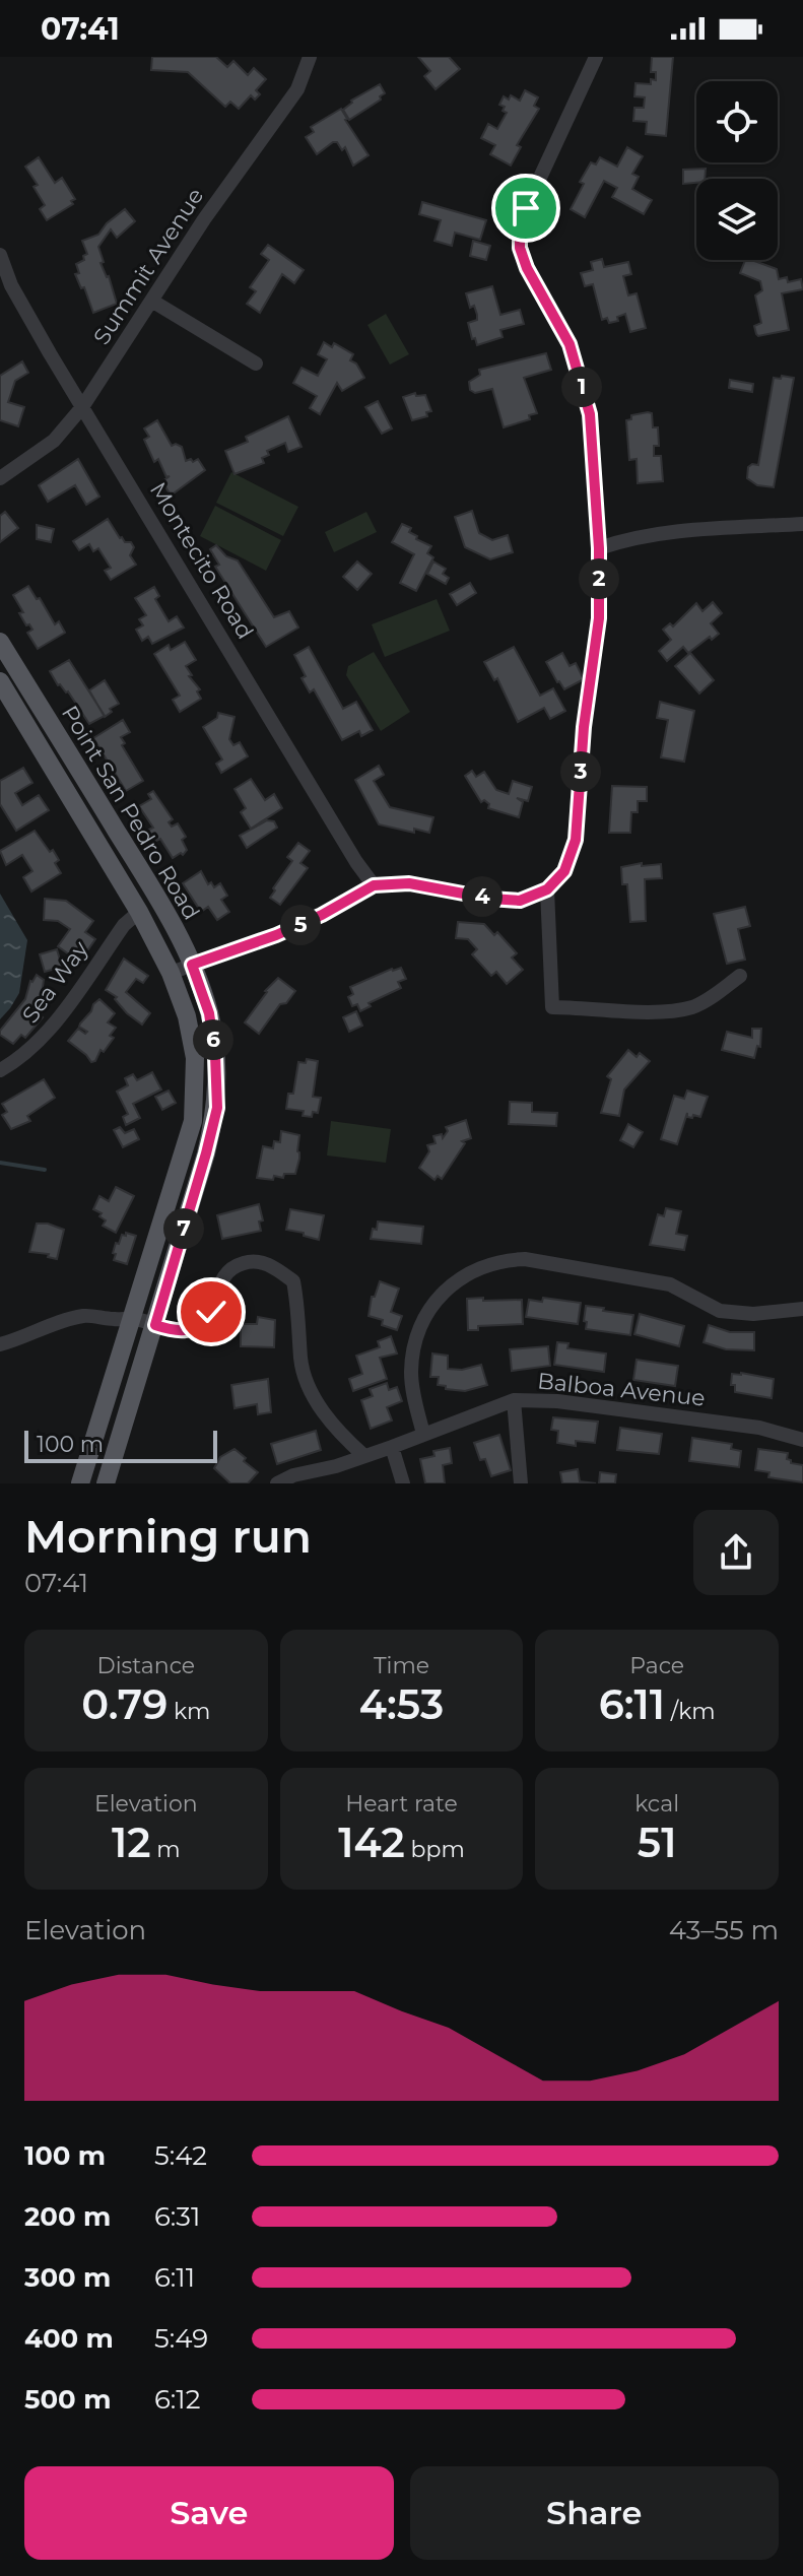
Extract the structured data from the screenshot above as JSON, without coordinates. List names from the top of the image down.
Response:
{
  "streets": {
    "main road": ["Point San Pedro Road"],
    "street": [
      "Summit Avenue",
      "Montecito Road",
      "Sea Way",
      "Balboa Avenue"
    ]
  },
  "crossings": [
    ["Summit Avenue", "Montecito Road"],
    ["Point San Pedro Road", "Sea Way"]
  ],
  "scale_bar": "100 m",
  "page": {
    "status": "07:41",
    "pins": [
      "1",
      "2",
      "3",
      "4",
      "5",
      "6",
      "7"
    ],
    "scale": "100 m",
    "heading": ["Morning run", "07:41"],
    "stats": [
      ["Distance", "0.79 km"],
      ["Time", "4:53"],
      ["Pace", "6:11 /km"],
      ["Elevation", "12 m"],
      ["Heart rate", "142 bpm"],
      ["kcal", "51"]
    ],
    "chart": ["Elevation", "43–55 m"],
    "list": [
      {
        "name": "100 m",
        "note": "5:42"
      },
      {
        "name": "200 m",
        "note": "6:31"
      },
      {
        "name": "300 m",
        "note": "6:11"
      },
      {
        "name": "400 m",
        "note": "5:49"
      },
      {
        "name": "500 m",
        "note": "6:12"
      }
    ],
    "buttons": ["Save", "Share"]
  }
}
